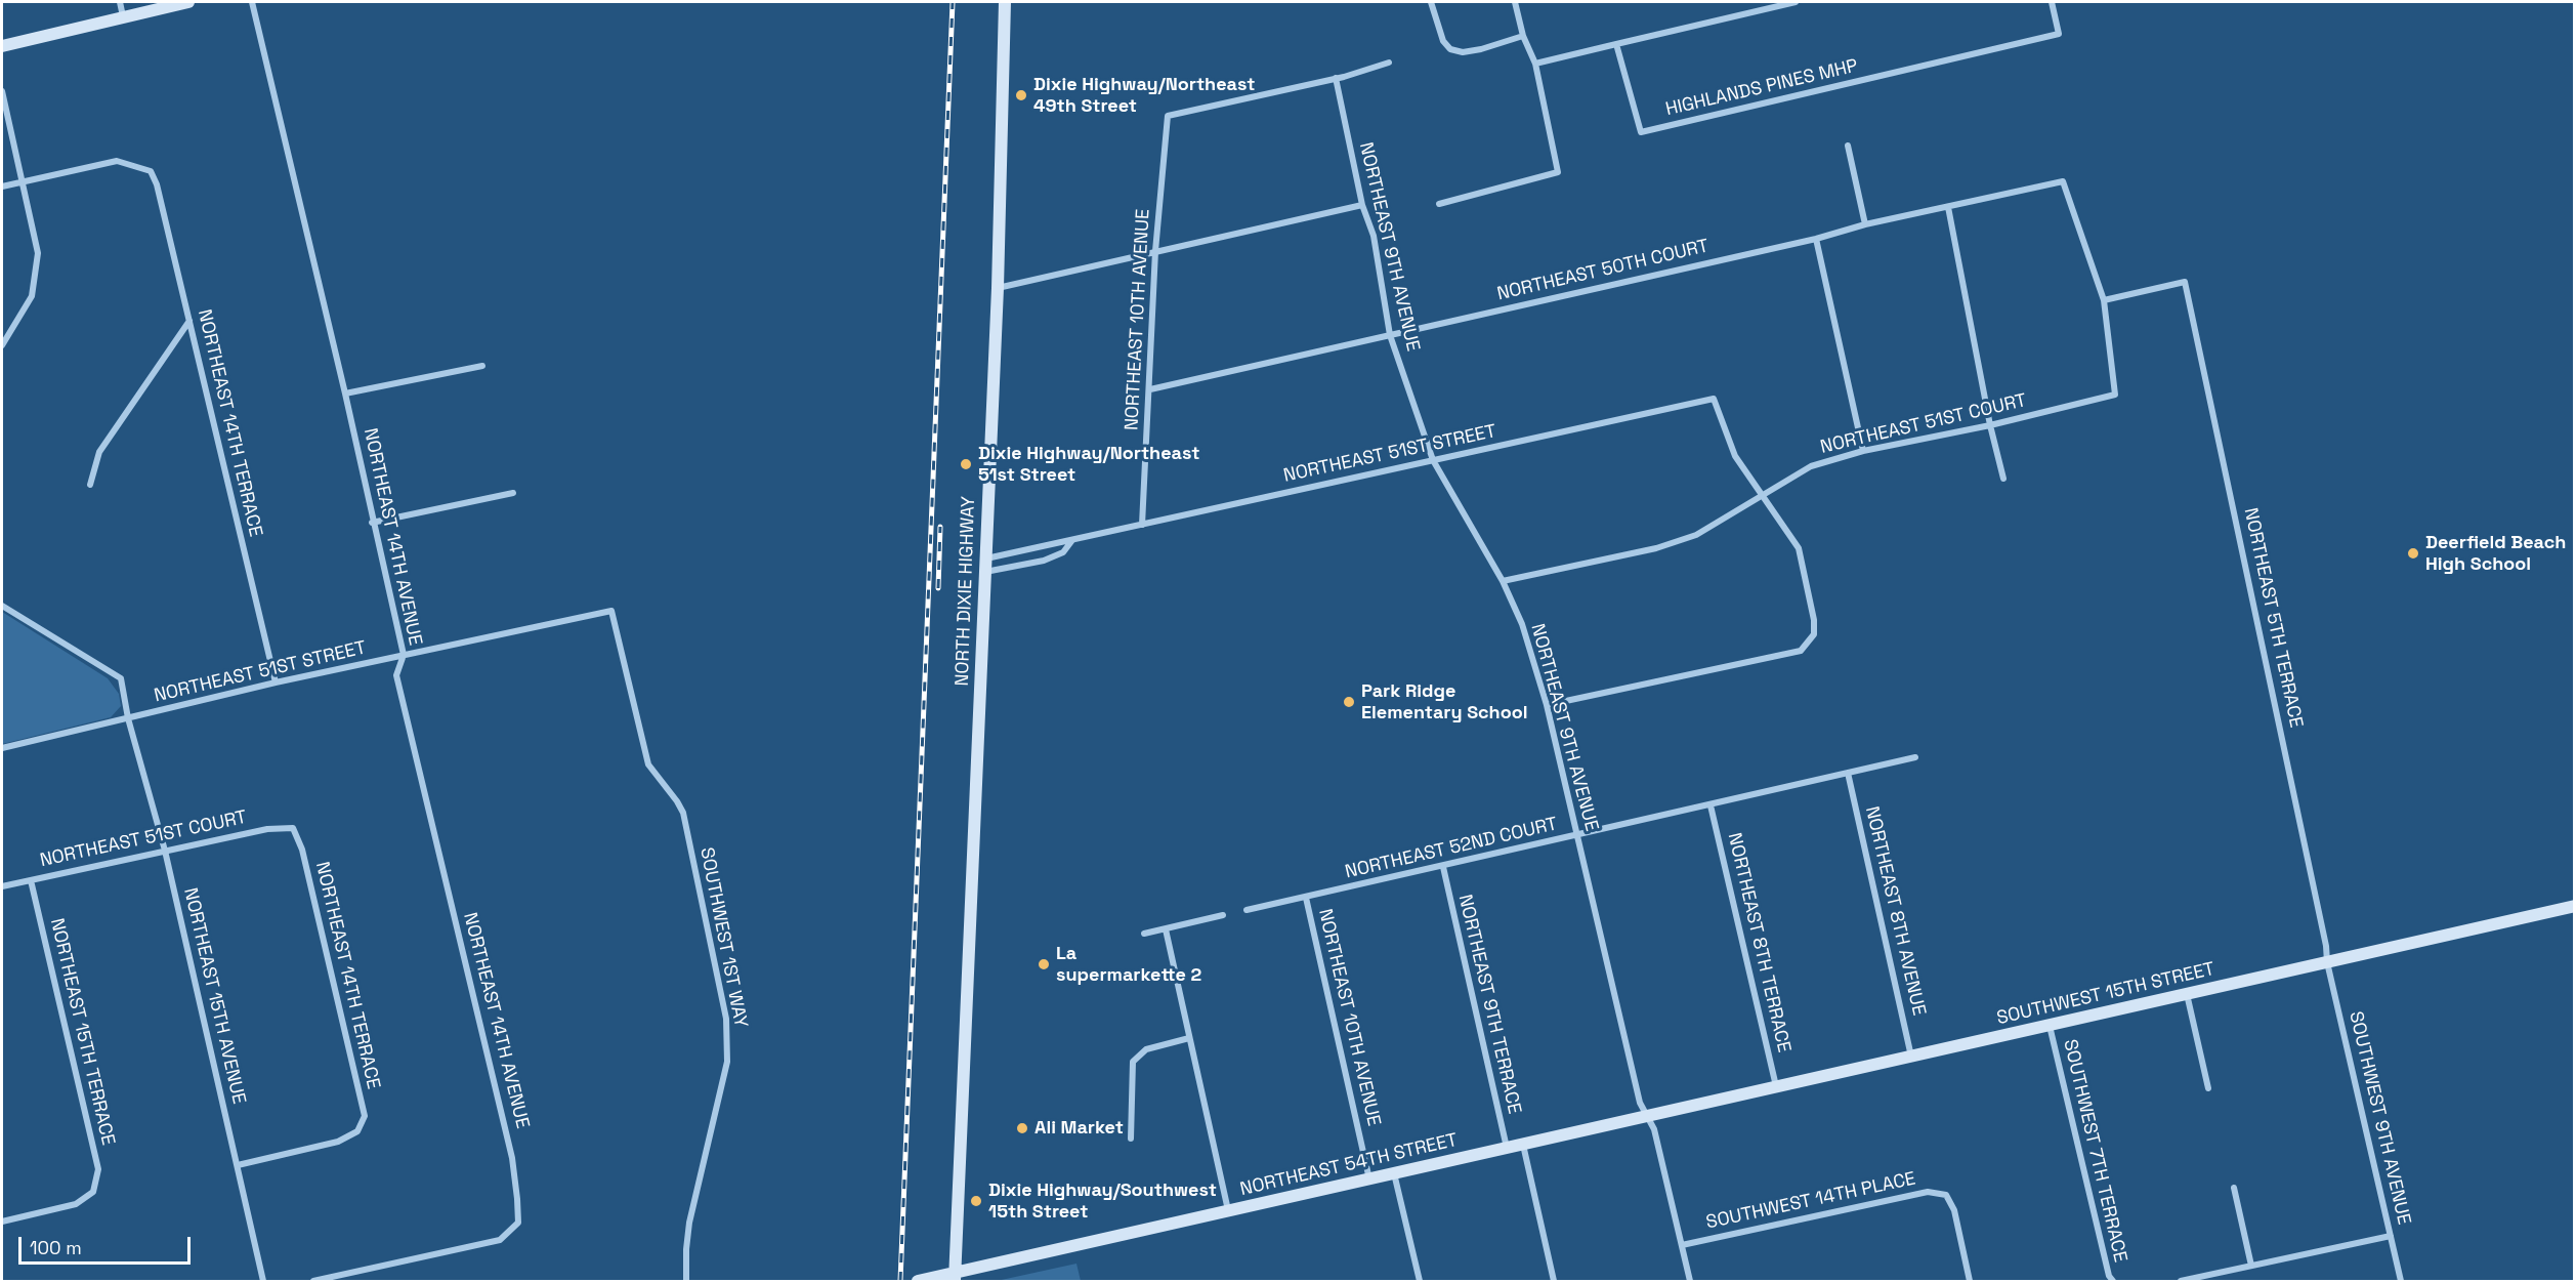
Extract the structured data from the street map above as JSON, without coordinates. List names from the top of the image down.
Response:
{
  "streets": {
    "street": [
      "HIGHLANDS PINES MHP",
      "NORTHEAST 9TH AVENUE",
      "NORTHEAST 50TH COURT",
      "NORTHEAST 10TH AVENUE",
      "NORTHEAST 14TH TERRACE",
      "NORTHEAST 51ST COURT",
      "NORTHEAST 51ST STREET",
      "NORTHEAST 14TH AVENUE",
      "NORTH DIXIE HIGHWAY",
      "NORTHEAST 5TH TERRACE",
      "NORTHEAST 52ND COURT",
      "NORTHEAST 8TH AVENUE",
      "SOUTHWEST 1ST WAY",
      "NORTHEAST 8TH TERRACE",
      "SOUTHWEST 15TH STREET",
      "NORTHEAST 15TH AVENUE",
      "NORTHEAST 9TH TERRACE",
      "NORTHEAST 15TH TERRACE",
      "SOUTHWEST 9TH AVENUE",
      "SOUTHWEST 7TH TERRACE",
      "NORTHEAST 54TH STREET",
      "SOUTHWEST 14TH PLACE"
    ]
  },
  "crossings": [
    ["NORTHEAST 9TH AVENUE", "NORTHEAST 50TH COURT"],
    ["NORTHEAST 9TH AVENUE", "NORTHEAST 10TH AVENUE"],
    ["NORTHEAST 9TH AVENUE", "NORTHEAST 51ST COURT"],
    ["NORTHEAST 9TH AVENUE", "NORTHEAST 51ST STREET"],
    ["NORTHEAST 9TH AVENUE", "NORTHEAST 52ND COURT"],
    ["NORTHEAST 9TH AVENUE", "SOUTHWEST 15TH STREET"],
    ["NORTHEAST 9TH AVENUE", "NORTHEAST 54TH STREET"],
    ["NORTHEAST 9TH AVENUE", "SOUTHWEST 14TH PLACE"],
    ["NORTHEAST 50TH COURT", "NORTHEAST 10TH AVENUE"],
    ["NORTHEAST 50TH COURT", "NORTHEAST 51ST COURT"],
    ["NORTHEAST 50TH COURT", "NORTHEAST 5TH TERRACE"],
    ["NORTHEAST 10TH AVENUE", "NORTHEAST 51ST STREET"],
    ["NORTHEAST 10TH AVENUE", "NORTHEAST 52ND COURT"],
    ["NORTHEAST 10TH AVENUE", "NORTHEAST 54TH STREET"],
    ["NORTHEAST 14TH TERRACE", "NORTHEAST 51ST COURT"],
    ["NORTHEAST 14TH TERRACE", "NORTHEAST 51ST STREET"],
    ["NORTHEAST 14TH TERRACE", "NORTHEAST 15TH AVENUE"],
    ["NORTHEAST 51ST COURT", "NORTHEAST 51ST STREET"],
    ["NORTHEAST 51ST COURT", "NORTHEAST 5TH TERRACE"],
    ["NORTHEAST 51ST COURT", "NORTHEAST 15TH AVENUE"],
    ["NORTHEAST 51ST COURT", "NORTHEAST 15TH TERRACE"],
    ["NORTHEAST 51ST STREET", "NORTHEAST 14TH AVENUE"],
    ["NORTHEAST 51ST STREET", "NORTH DIXIE HIGHWAY"],
    ["NORTHEAST 51ST STREET", "SOUTHWEST 1ST WAY"],
    ["NORTHEAST 51ST STREET", "NORTHEAST 15TH AVENUE"],
    ["NORTH DIXIE HIGHWAY", "NORTHEAST 54TH STREET"],
    ["NORTHEAST 5TH TERRACE", "SOUTHWEST 15TH STREET"],
    ["NORTHEAST 5TH TERRACE", "SOUTHWEST 9TH AVENUE"],
    ["NORTHEAST 52ND COURT", "NORTHEAST 8TH AVENUE"],
    ["NORTHEAST 52ND COURT", "NORTHEAST 8TH TERRACE"],
    ["NORTHEAST 52ND COURT", "NORTHEAST 9TH TERRACE"],
    ["NORTHEAST 8TH AVENUE", "SOUTHWEST 15TH STREET"],
    ["NORTHEAST 8TH TERRACE", "SOUTHWEST 15TH STREET"],
    ["SOUTHWEST 15TH STREET", "SOUTHWEST 9TH AVENUE"],
    ["SOUTHWEST 15TH STREET", "SOUTHWEST 7TH TERRACE"],
    ["SOUTHWEST 15TH STREET", "NORTHEAST 54TH STREET"],
    ["NORTHEAST 9TH TERRACE", "NORTHEAST 54TH STREET"]
  ],
  "places": [
    "Dixie Highway/Northeast 49th Street",
    "Dixie Highway/Northeast 51st Street",
    "Deerfield Beach High School",
    "Park Ridge Elementary School",
    "La supermarkette 2",
    "Ali Market",
    "Dixie Highway/Southwest 15th Street"
  ],
  "scale_bar": "100 m"
}
